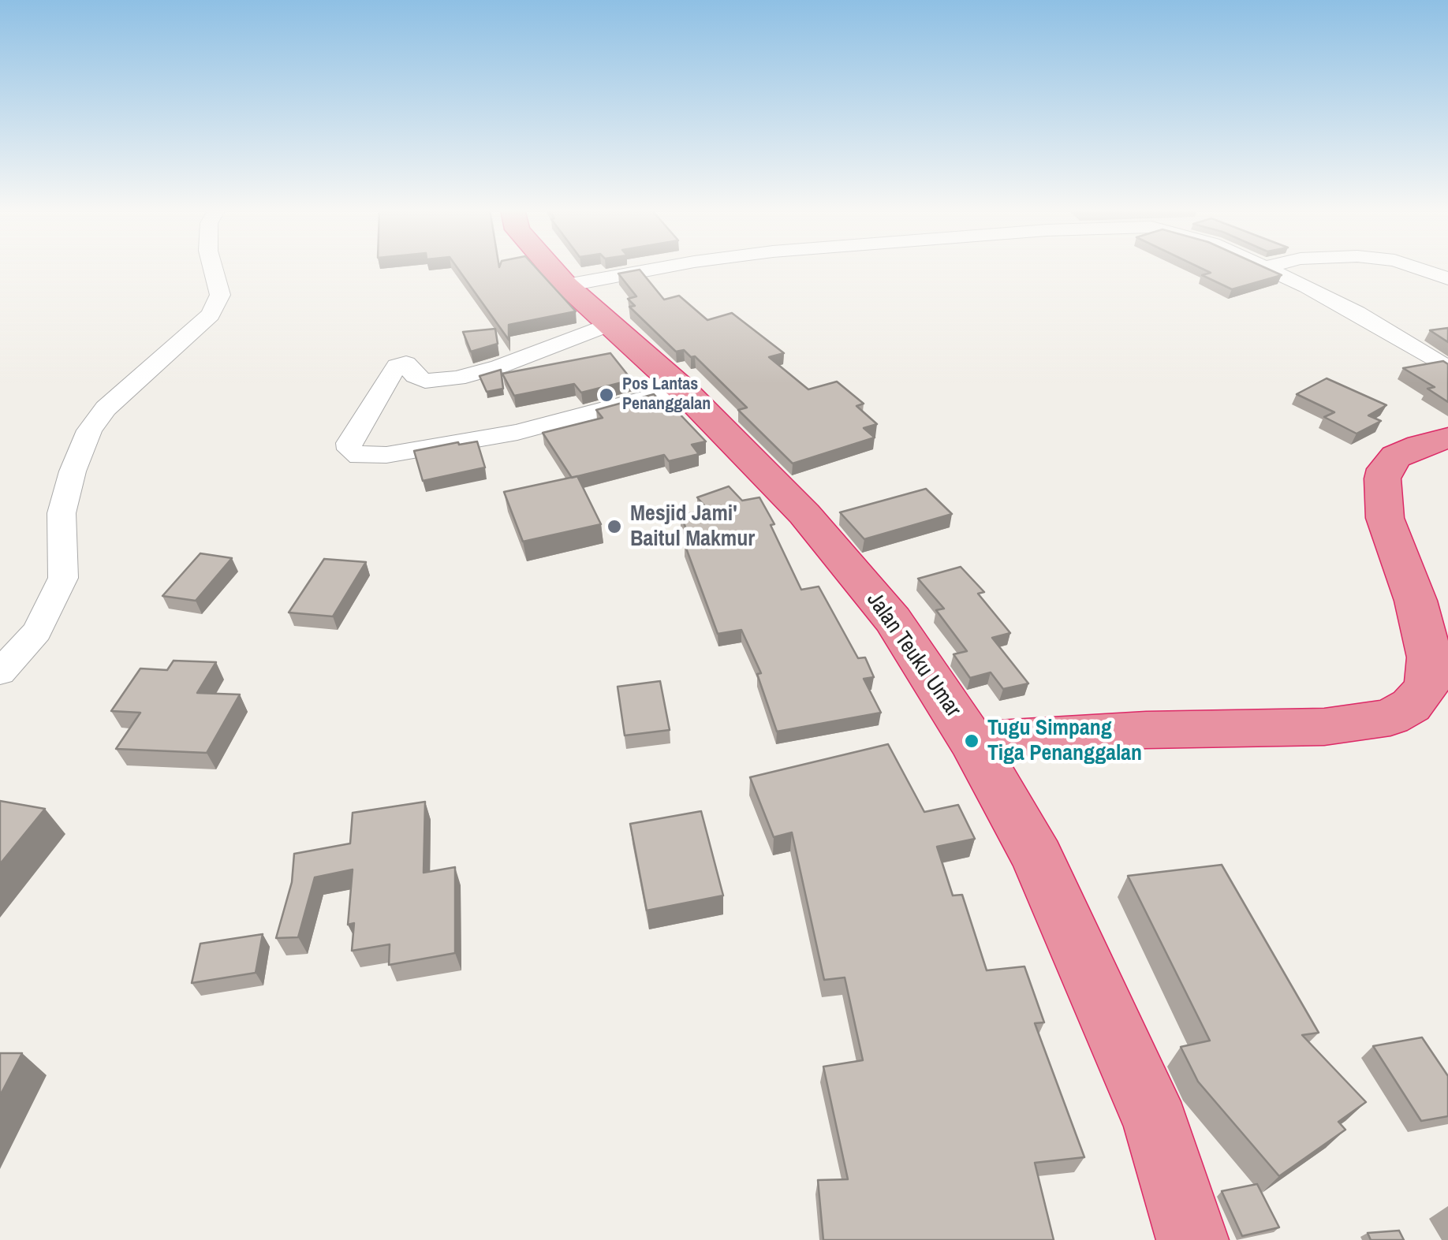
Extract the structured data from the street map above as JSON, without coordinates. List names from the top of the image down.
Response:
{
  "streets": {
    "highway": ["Jalan Teuku Umar"]
  },
  "places": ["Pos Lantas Penanggalan", "Mesjid Jami' Baitul Makmur", "Tugu Simpang Tiga Penanggalan"]
}
